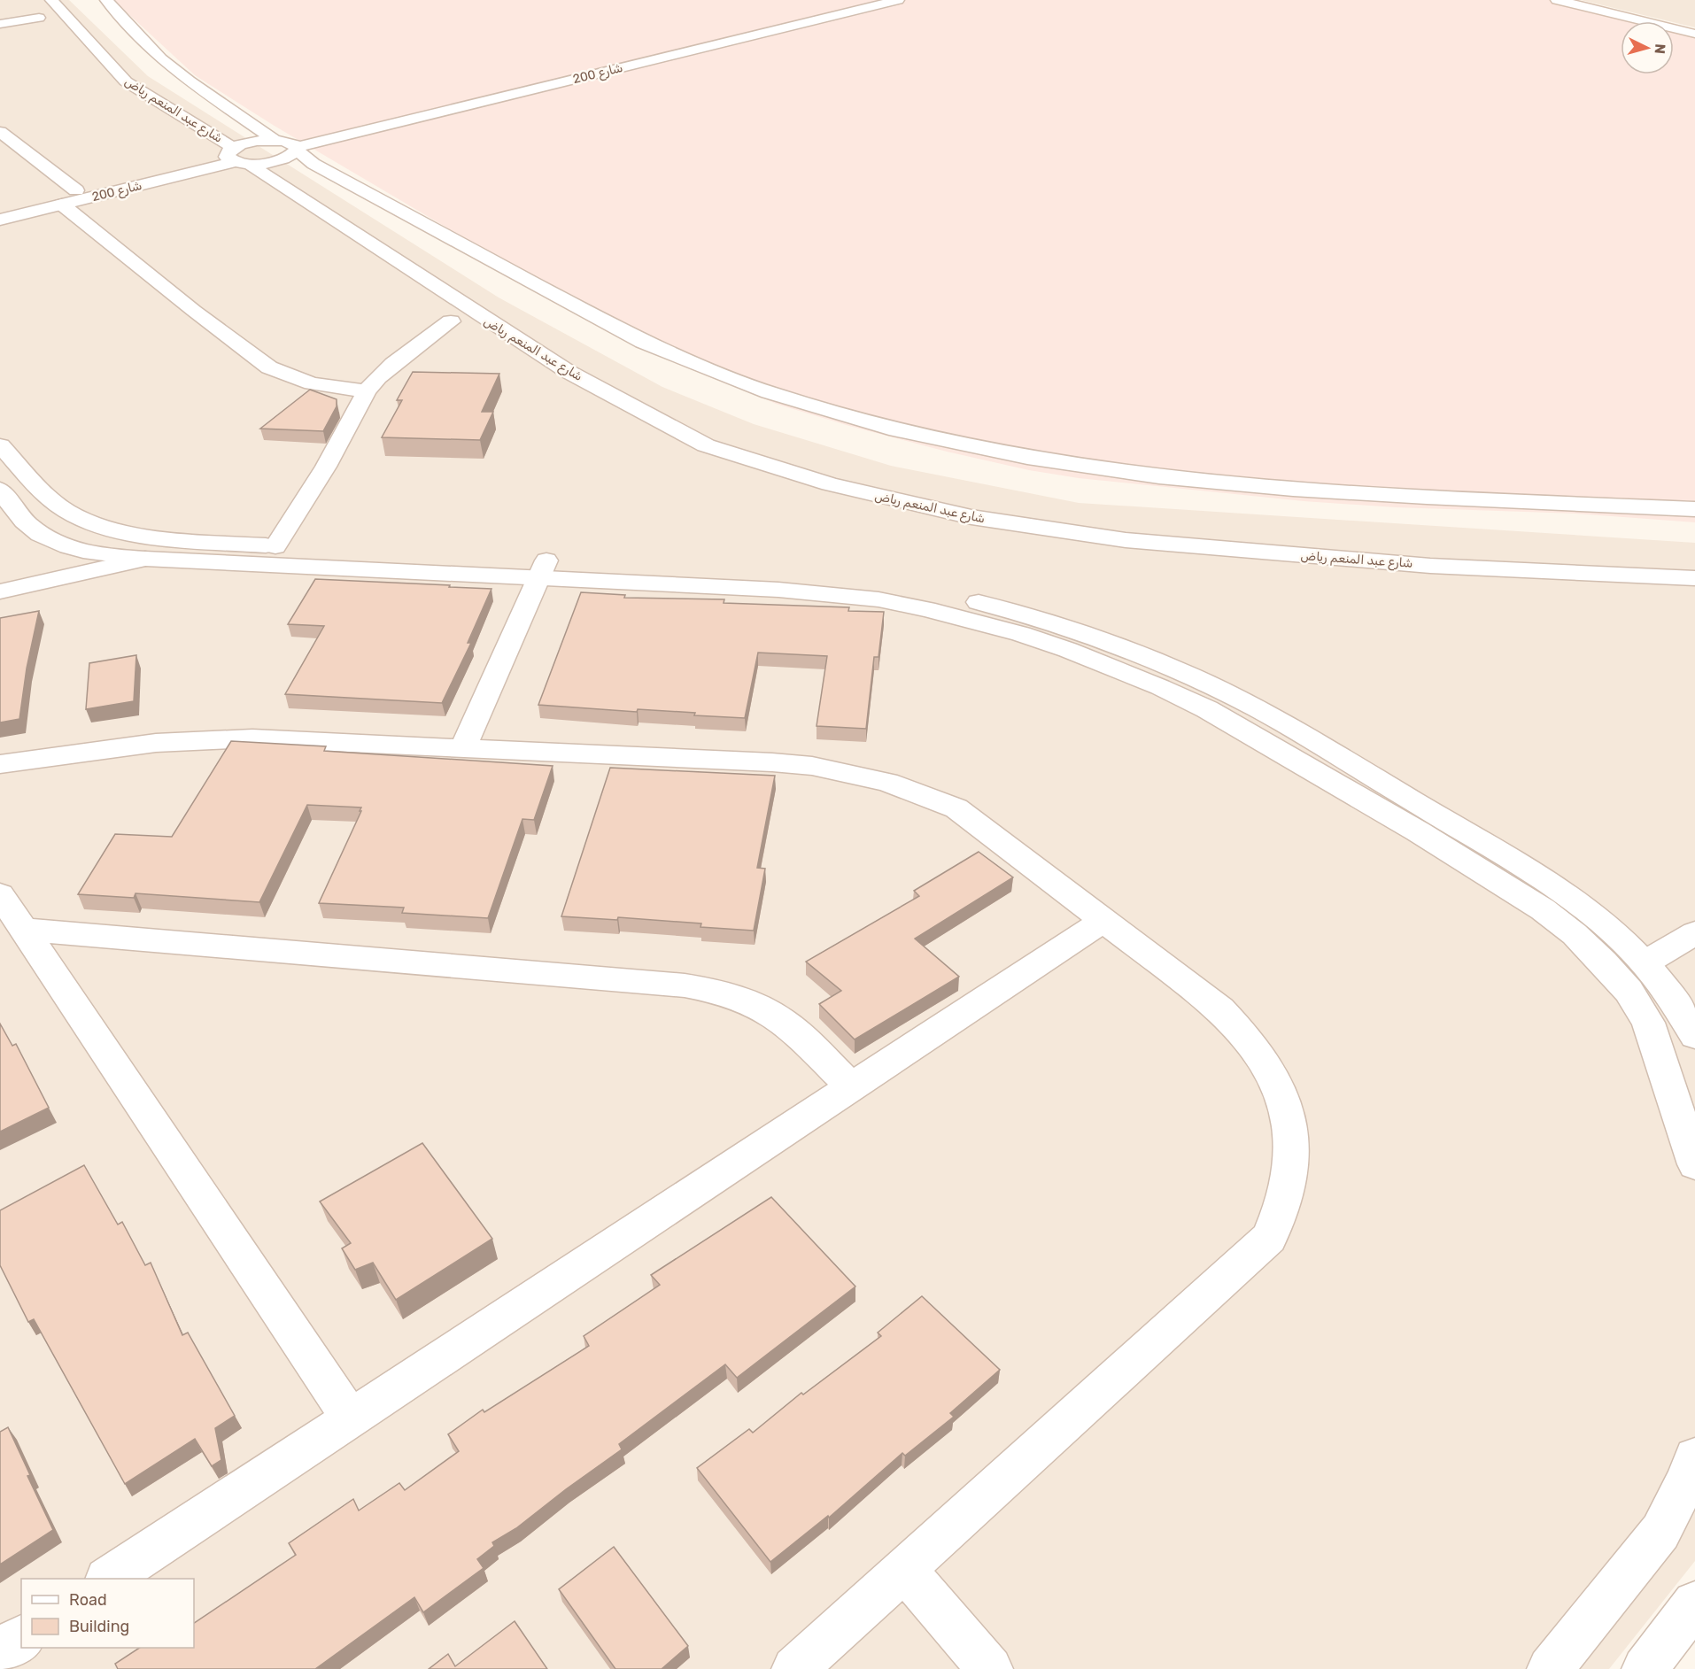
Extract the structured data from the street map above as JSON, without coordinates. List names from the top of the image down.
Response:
{
  "streets": {
    "street": ["شارع 200", "شارع عبد المنعم رياض"]
  },
  "crossings": [
    ["شارع 200", "شارع عبد المنعم رياض"]
  ],
  "legend": ["Road", "Building"],
  "north": "right"
}
